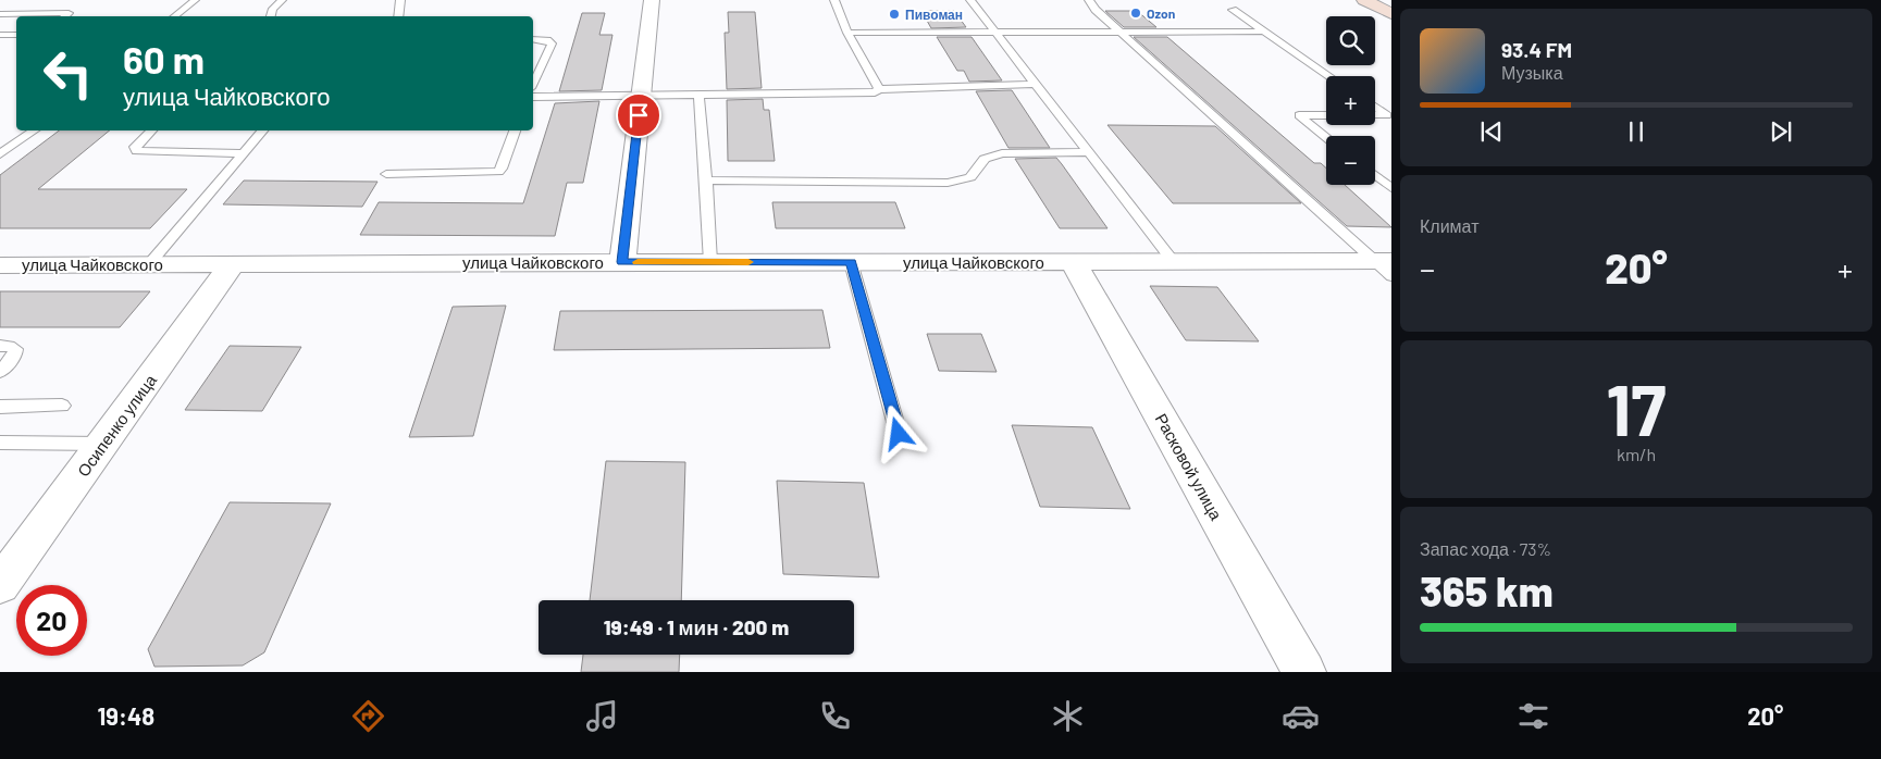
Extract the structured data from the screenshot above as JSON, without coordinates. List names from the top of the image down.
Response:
{
  "streets": {
    "street": ["улица Чайковского", "Осипенко улица", "Расковой улица"]
  },
  "crossings": [
    ["улица Чайковского", "Осипенко улица"],
    ["улица Чайковского", "Расковой улица"]
  ],
  "places": ["Ozon", "Пивоман"],
  "page": {
    "map_buttons": ["+", "−"],
    "turn": ["60 m", "улица Чайковского"],
    "song": ["93.4 FM", "Музыка"],
    "tile": [
      "Климат",
      ["17", "km/h"],
      ["Запас хода · 73%", "365 km"]
    ],
    "heat": ["−", "20°", "+"],
    "limit": "20",
    "trip": "19:49 · 1 мин · 200 m",
    "tabs": ["19:48", "20°"]
  }
}
